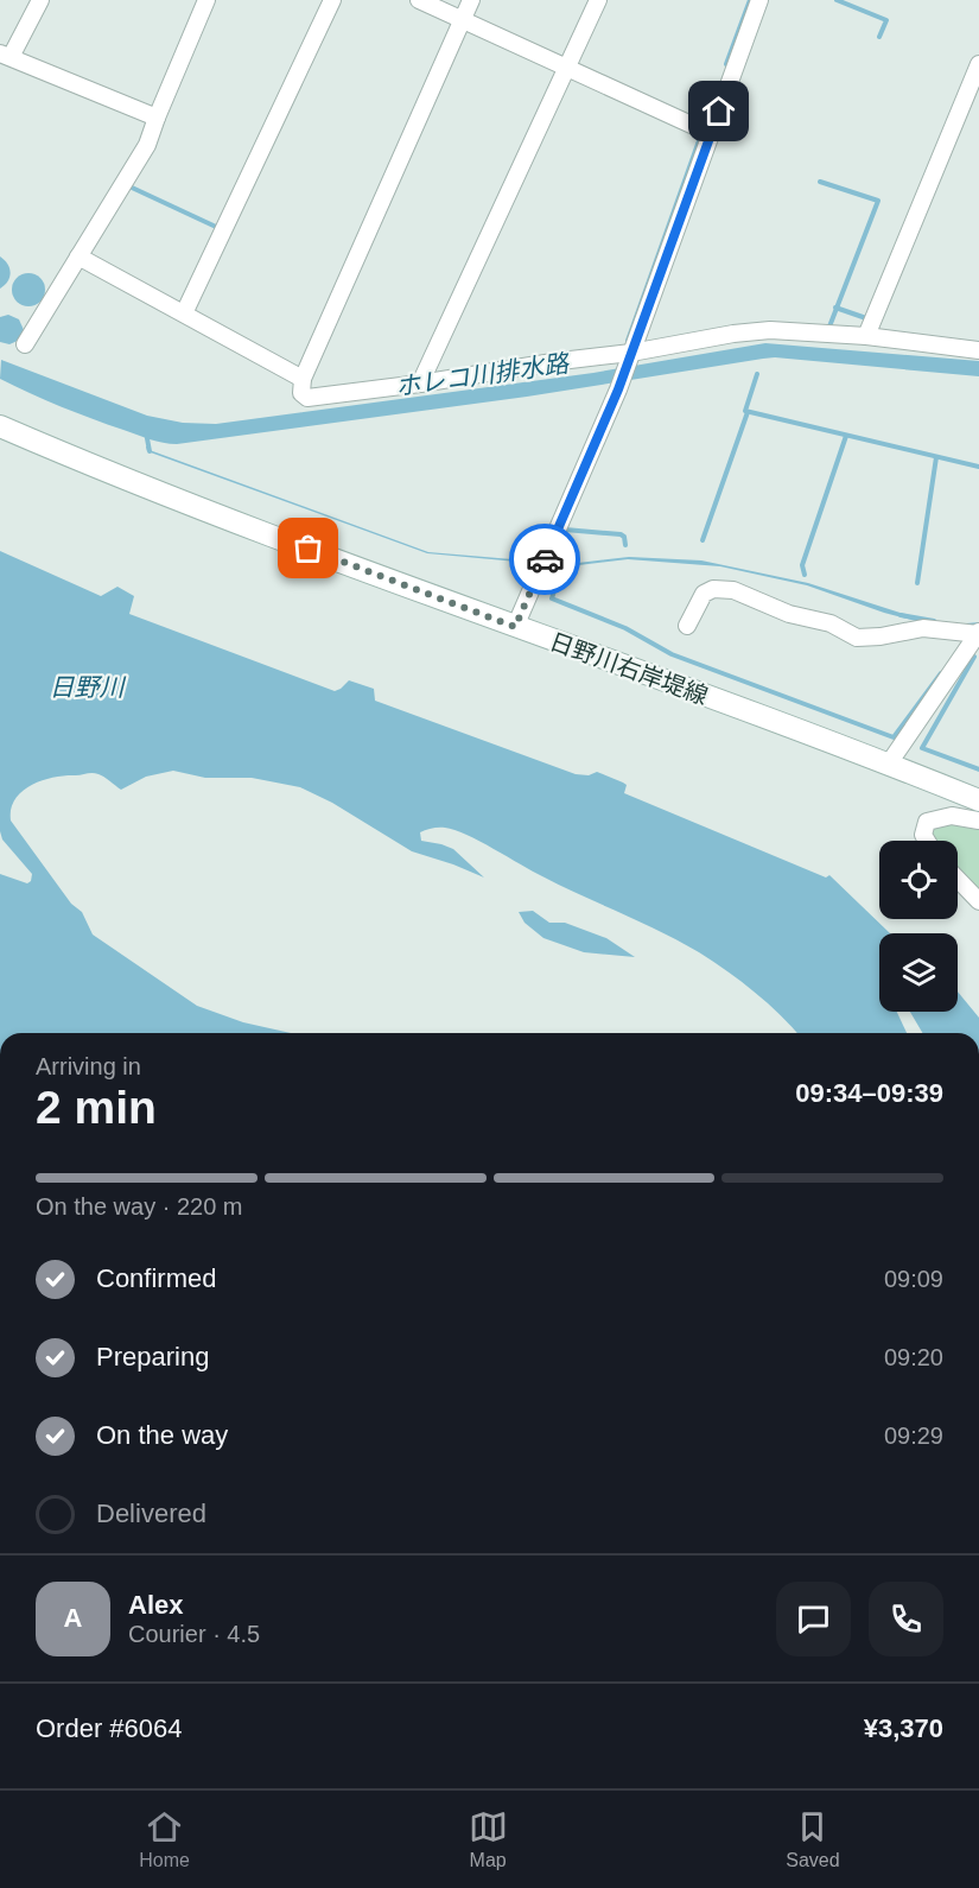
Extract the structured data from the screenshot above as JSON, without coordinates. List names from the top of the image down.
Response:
{
  "streets": {
    "street": ["日野川右岸堤線"]
  },
  "water": ["ホレコ川排水路", "日野川"],
  "page": {
    "heading": ["2 min", "Arriving in", "09:34–09:39"],
    "panel": [
      "Alex",
      "Courier · 4.5",
      "Order #6064",
      "¥3,370"
    ],
    "bar": "On the way · 220 m",
    "list": [
      ["Confirmed", "09:09"],
      ["Preparing", "09:20"],
      ["On the way", "09:29"],
      "Delivered"
    ],
    "round": "A",
    "tabs": ["Home", "Map", "Saved"]
  }
}
